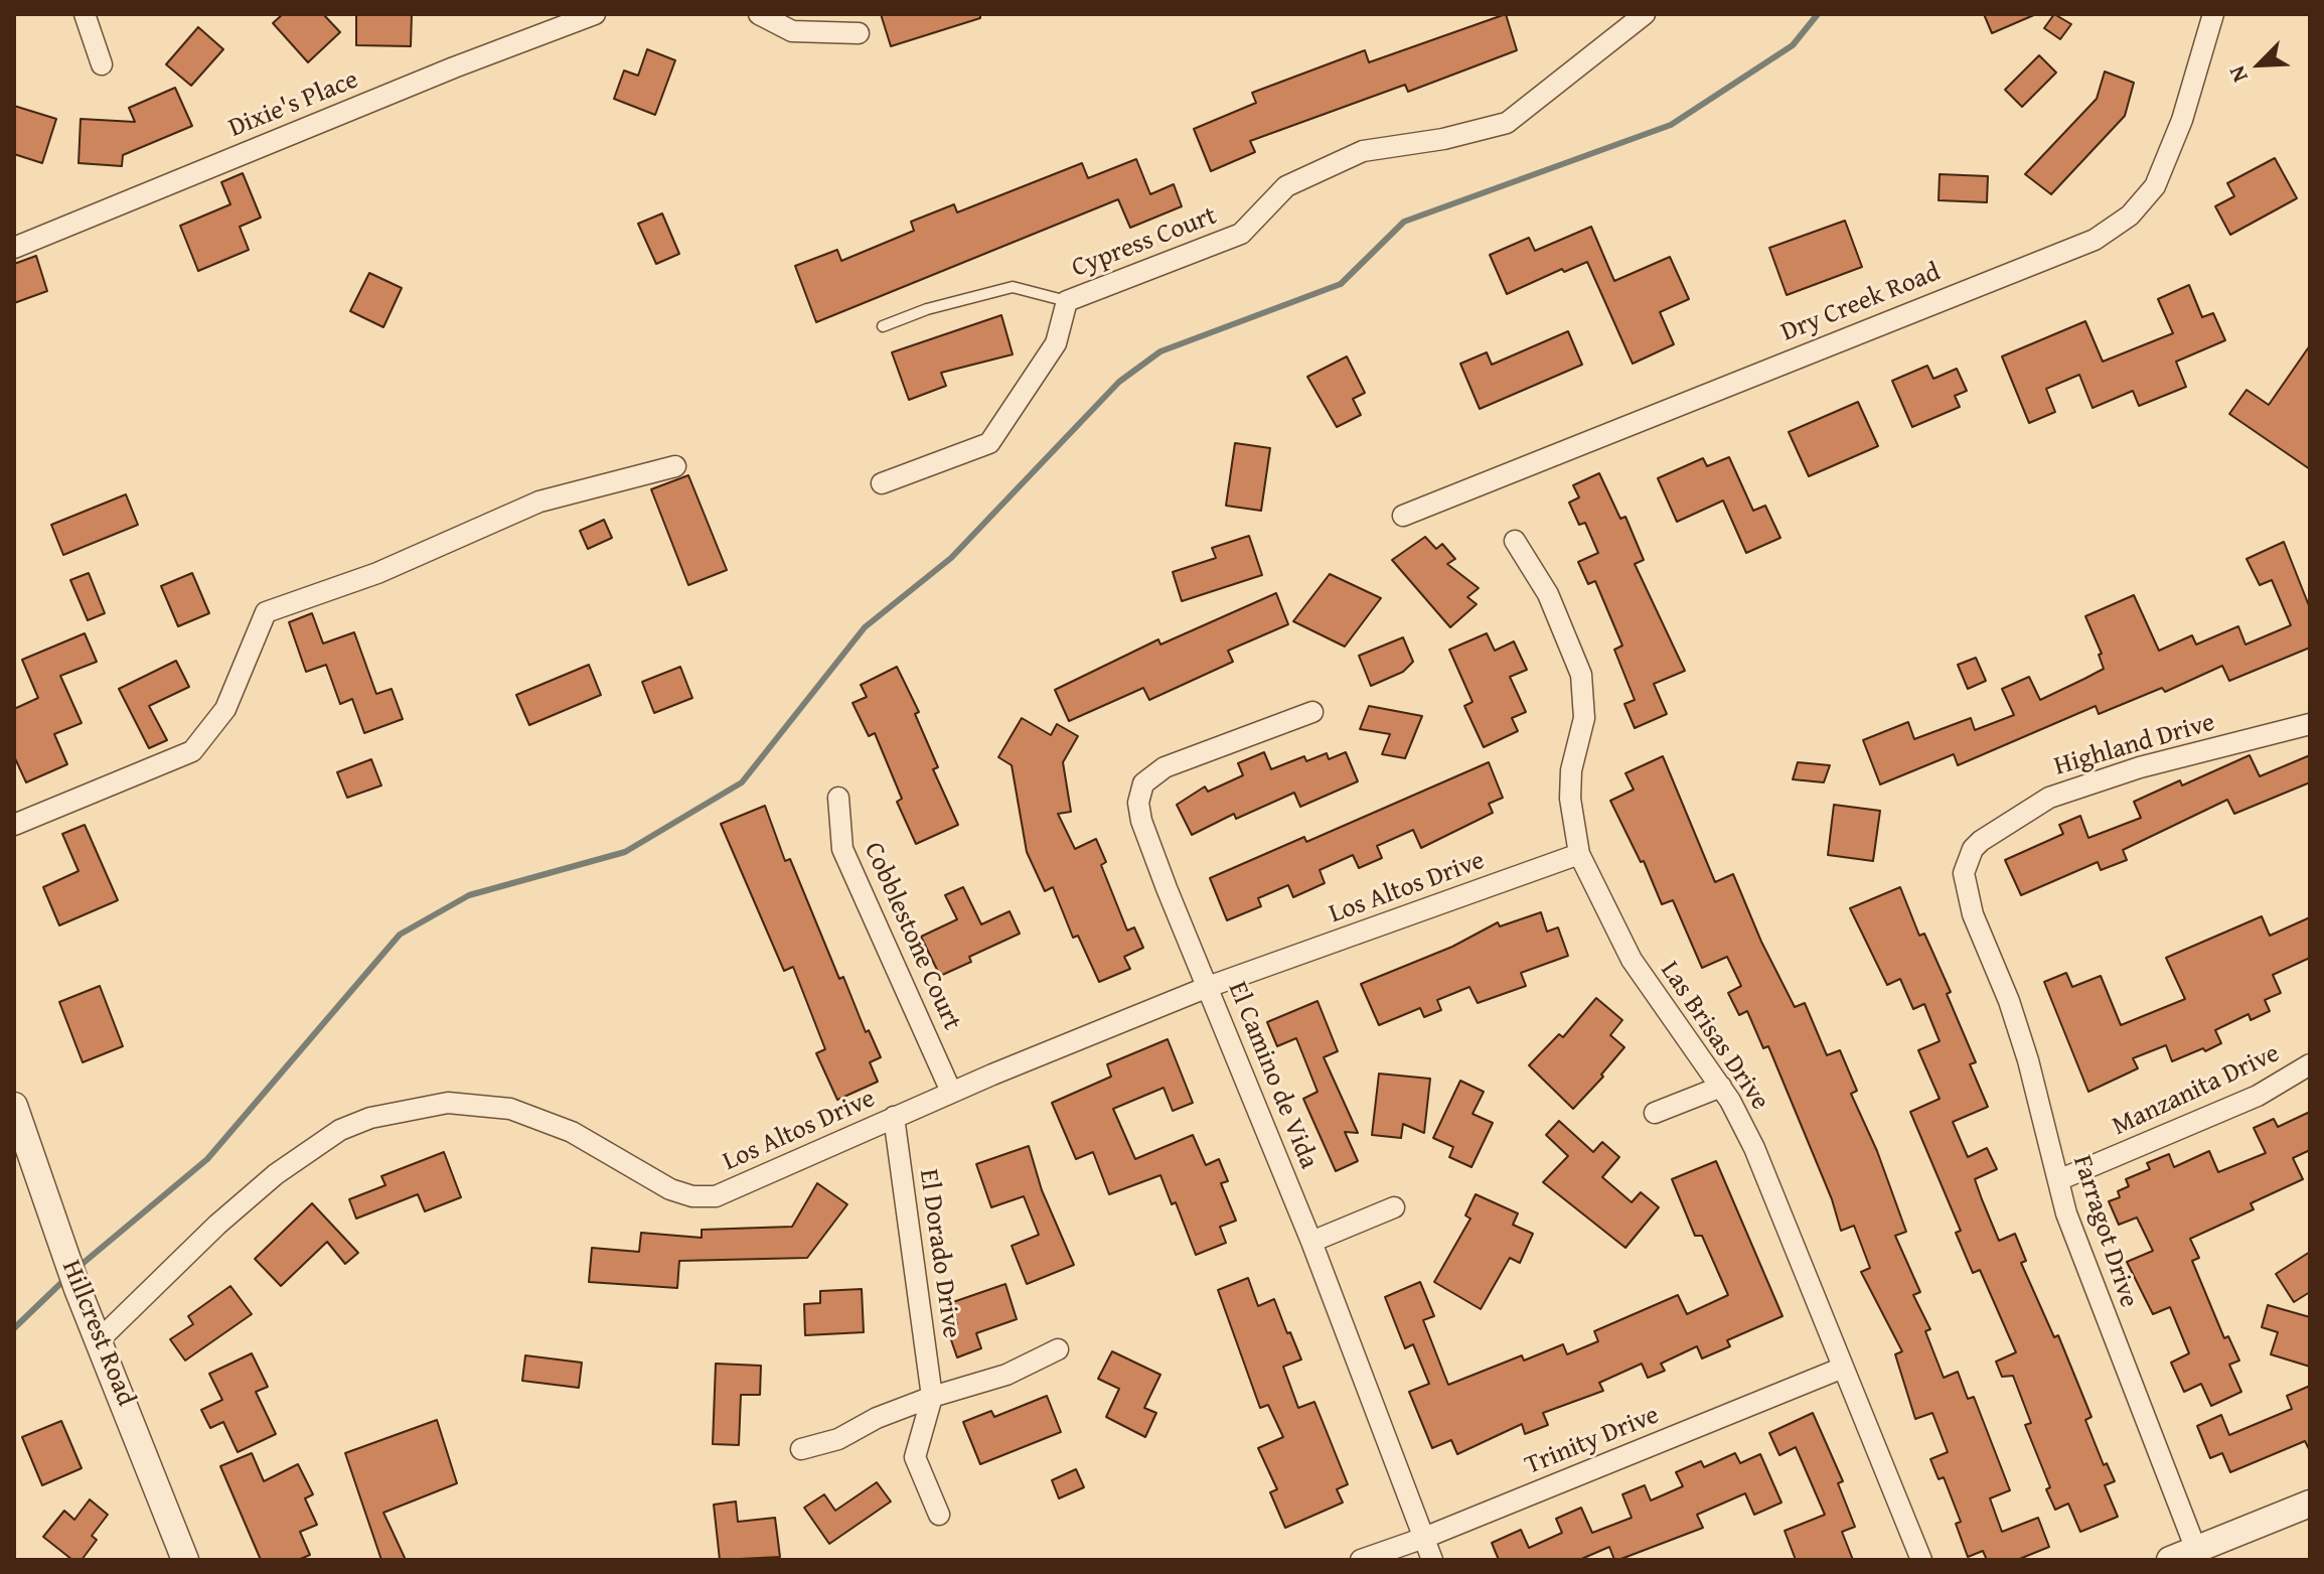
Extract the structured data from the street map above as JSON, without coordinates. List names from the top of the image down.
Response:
{
  "streets": {
    "street": [
      "Dixie's Place",
      "Cypress Court",
      "Dry Creek Road",
      "Highland Drive",
      "Los Altos Drive",
      "Cobblestone Court",
      "Las Brisas Drive",
      "El Camino de Vida",
      "Manzanita Drive",
      "Farragot Drive",
      "El Dorado Drive",
      "Hillcrest Road",
      "Trinity Drive"
    ]
  },
  "crossings": [
    ["Highland Drive", "Farragot Drive"],
    ["Los Altos Drive", "Cobblestone Court"],
    ["Los Altos Drive", "Las Brisas Drive"],
    ["Los Altos Drive", "El Camino de Vida"],
    ["Los Altos Drive", "El Dorado Drive"],
    ["Los Altos Drive", "Hillcrest Road"],
    ["Las Brisas Drive", "Trinity Drive"],
    ["El Camino de Vida", "Trinity Drive"],
    ["Manzanita Drive", "Farragot Drive"]
  ],
  "north": "bottom left"
}
